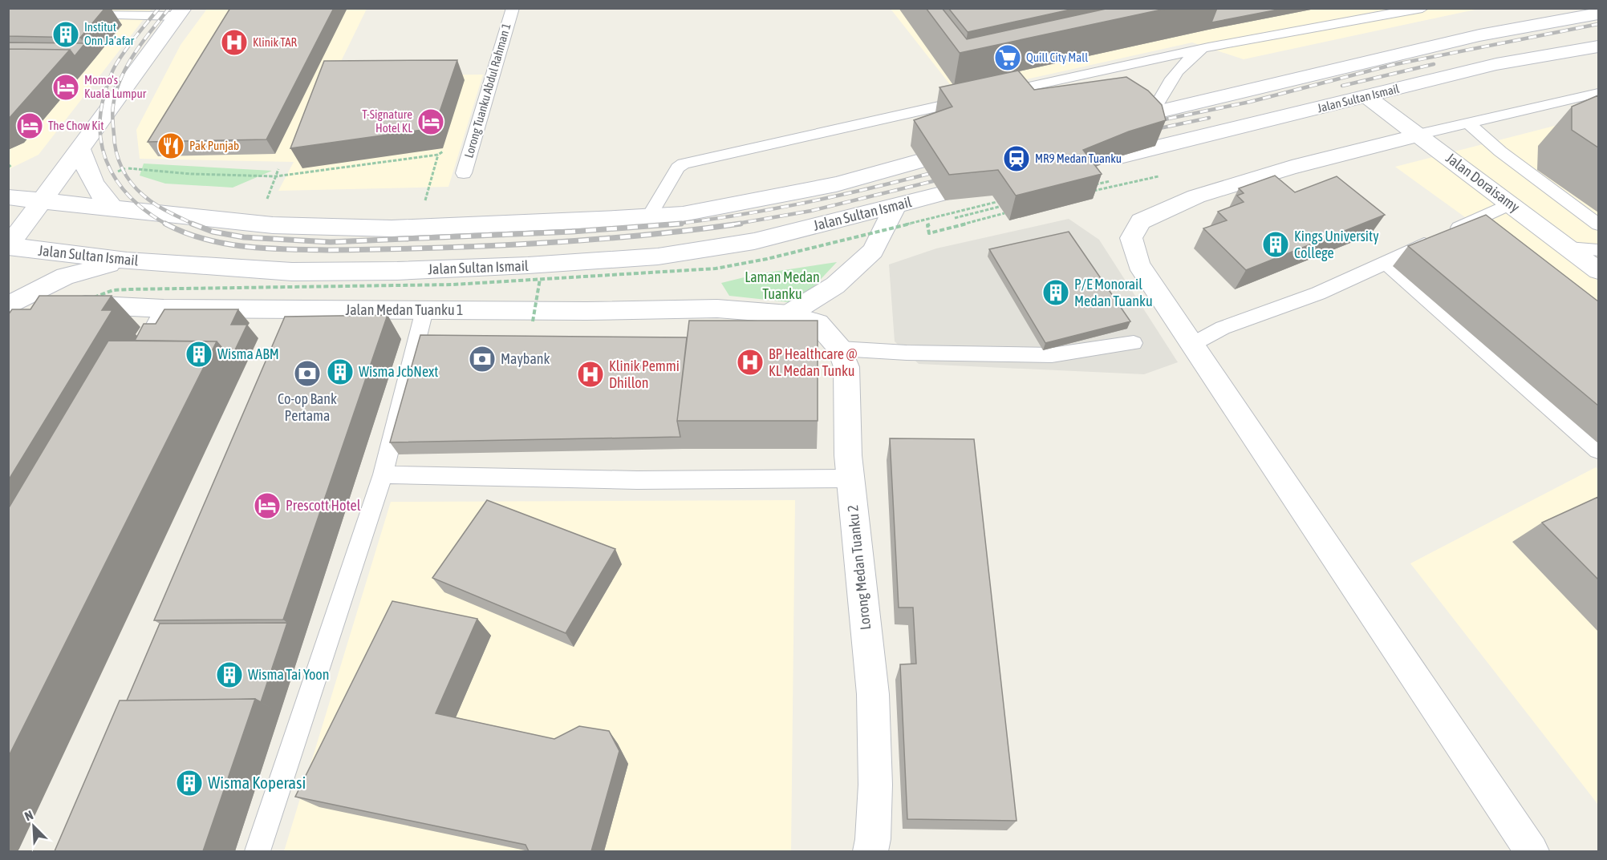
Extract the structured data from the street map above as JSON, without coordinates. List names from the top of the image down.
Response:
{
  "streets": {
    "main road": [
      "Jalan Sultan Ismail",
      "Jalan Doraisamy",
      "Jalan Medan Tuanku 1",
      "Lorong Medan Tuanku 2"
    ],
    "lane": ["Lorong Tuanku Abdul Rahman 1"]
  },
  "crossings": [
    ["Jalan Sultan Ismail", "Jalan Doraisamy"],
    ["Jalan Medan Tuanku 1", "Lorong Medan Tuanku 2"]
  ],
  "parks": ["Laman Medan Tuanku"],
  "places": {
    "building": [
      "Institut Onn Ja’afar",
      "Kings University College",
      "P/E Monorail Medan Tuanku",
      "Wisma ABM",
      "Wisma JcbNext",
      "Wisma Tai Yoon",
      "Wisma Koperasi"
    ],
    "hospital": ["Klinik TAR", "BP Healthcare @ KL Medan Tunku", "Klinik Pemmi Dhillon"],
    "supermarket": ["Quill City Mall"],
    "hotel": [
      "Momo's Kuala Lumpur",
      "T-Signature Hotel KL",
      "The Chow Kit",
      "Prescott Hotel"
    ],
    "restaurant": ["Pak Punjab"],
    "station": ["MR9 Medan Tuanku"],
    "bank": ["Maybank", "Co-op Bank Pertama"]
  },
  "north": "top left"
}
